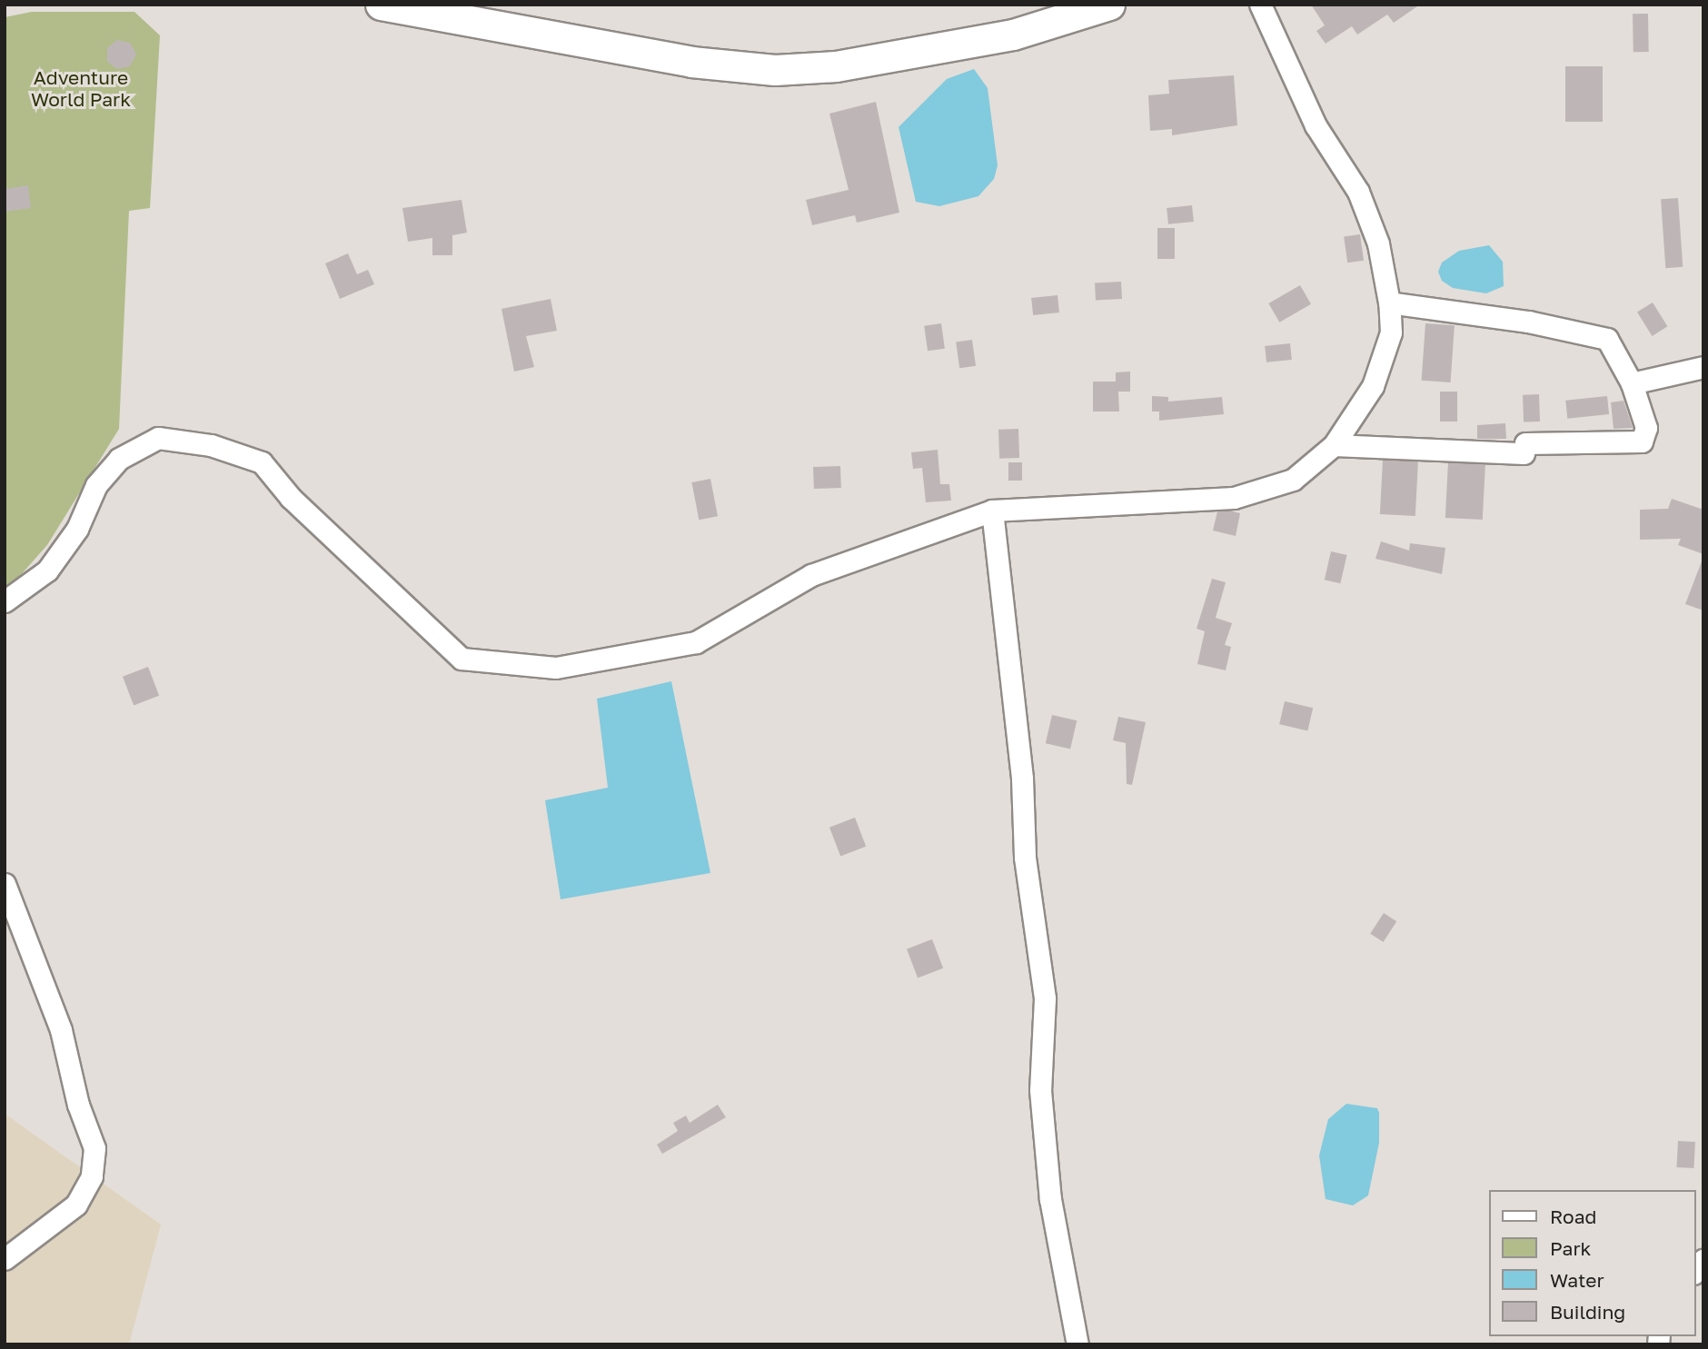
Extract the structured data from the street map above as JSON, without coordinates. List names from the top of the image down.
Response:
{
  "parks": ["Adventure World Park"],
  "legend": [
    "Road",
    "Park",
    "Water",
    "Building"
  ]
}
